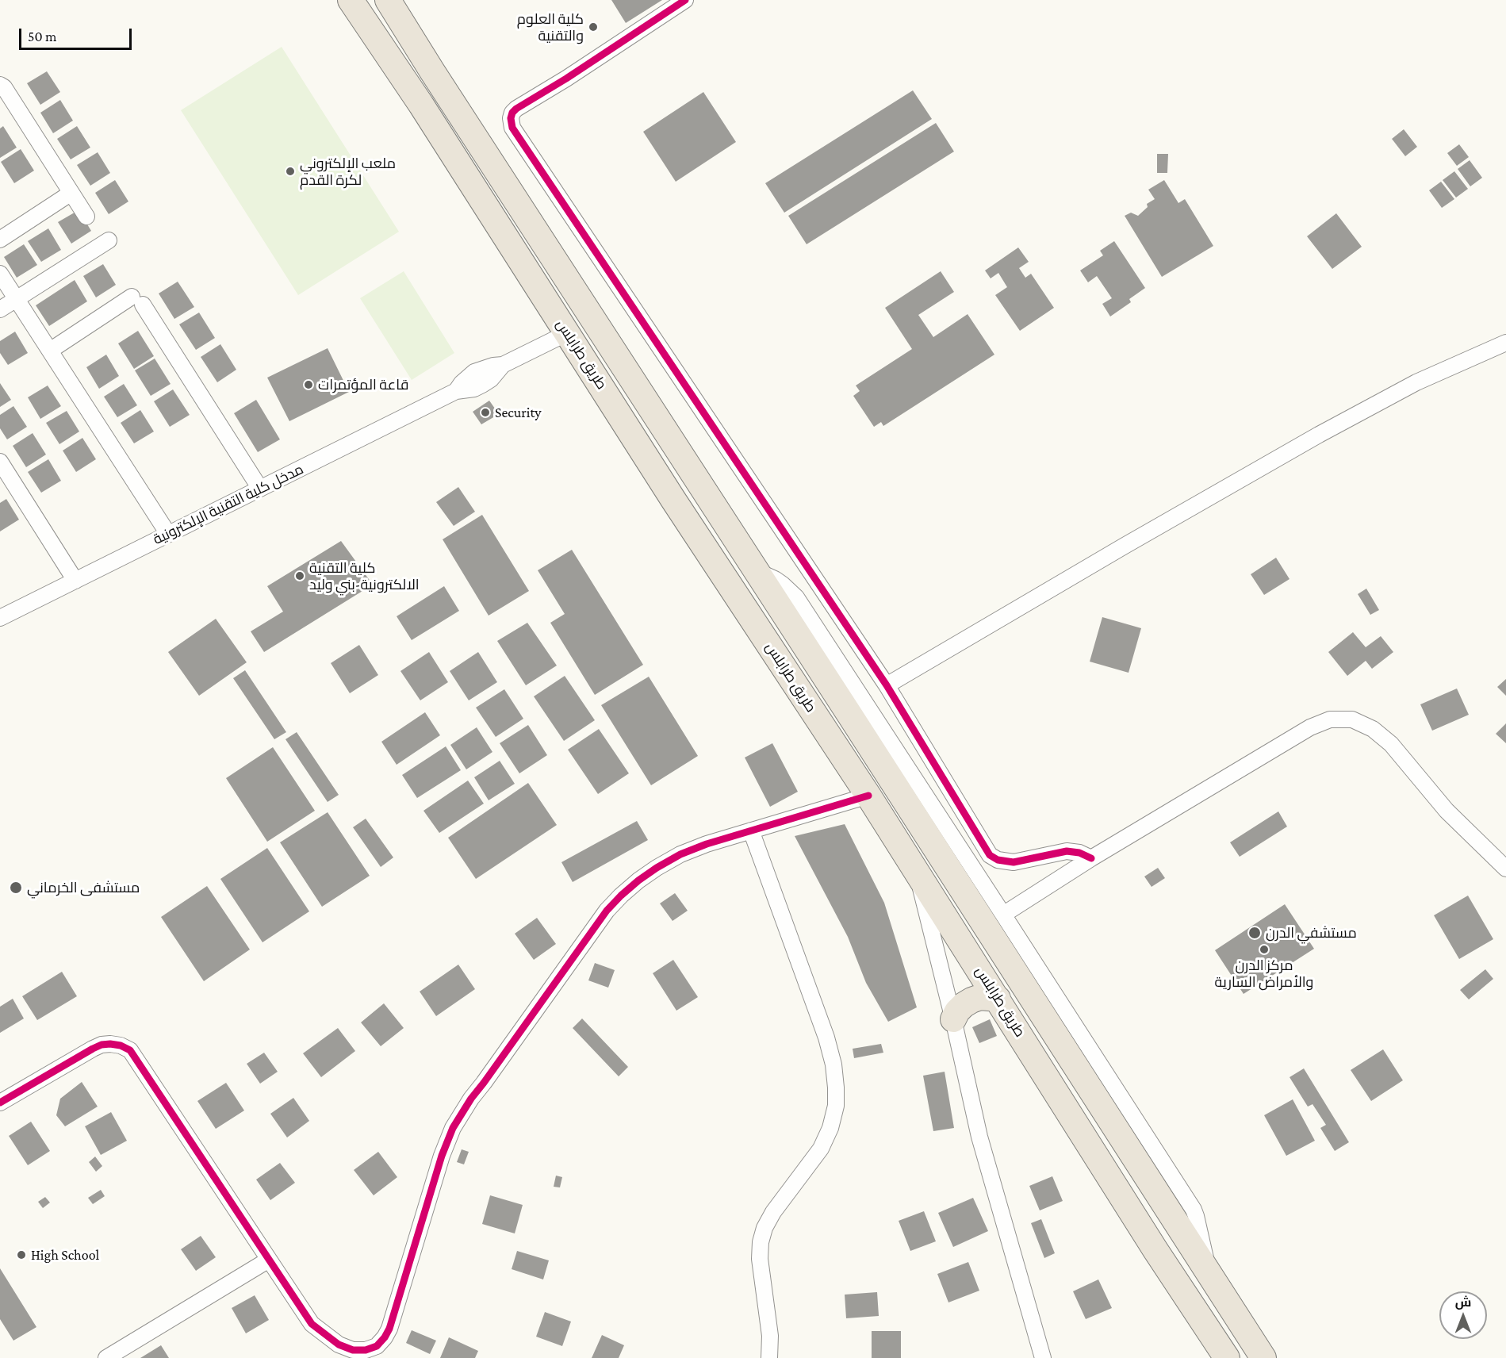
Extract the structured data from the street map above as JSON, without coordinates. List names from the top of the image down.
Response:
{
  "streets": {
    "highway": ["طريق طرابلس"],
    "street": ["مدخل كلية التقنية الإلكترونية"]
  },
  "crossings": [
    ["طريق طرابلس", "مدخل كلية التقنية الإلكترونية"]
  ],
  "places": [
    "كلية العلوم والتقنية",
    "ملعب الإلكتروني لكرة القدم",
    "قاعة المؤتمرات",
    "Security",
    "كلية التقنية الالكترونية-بني وليد",
    "مستشفى الخرماني",
    "مستشفي الدرن",
    "مركز الدرن والأمراض السارية",
    "High School"
  ],
  "scale_bar": "50 m",
  "north": "top"
}
